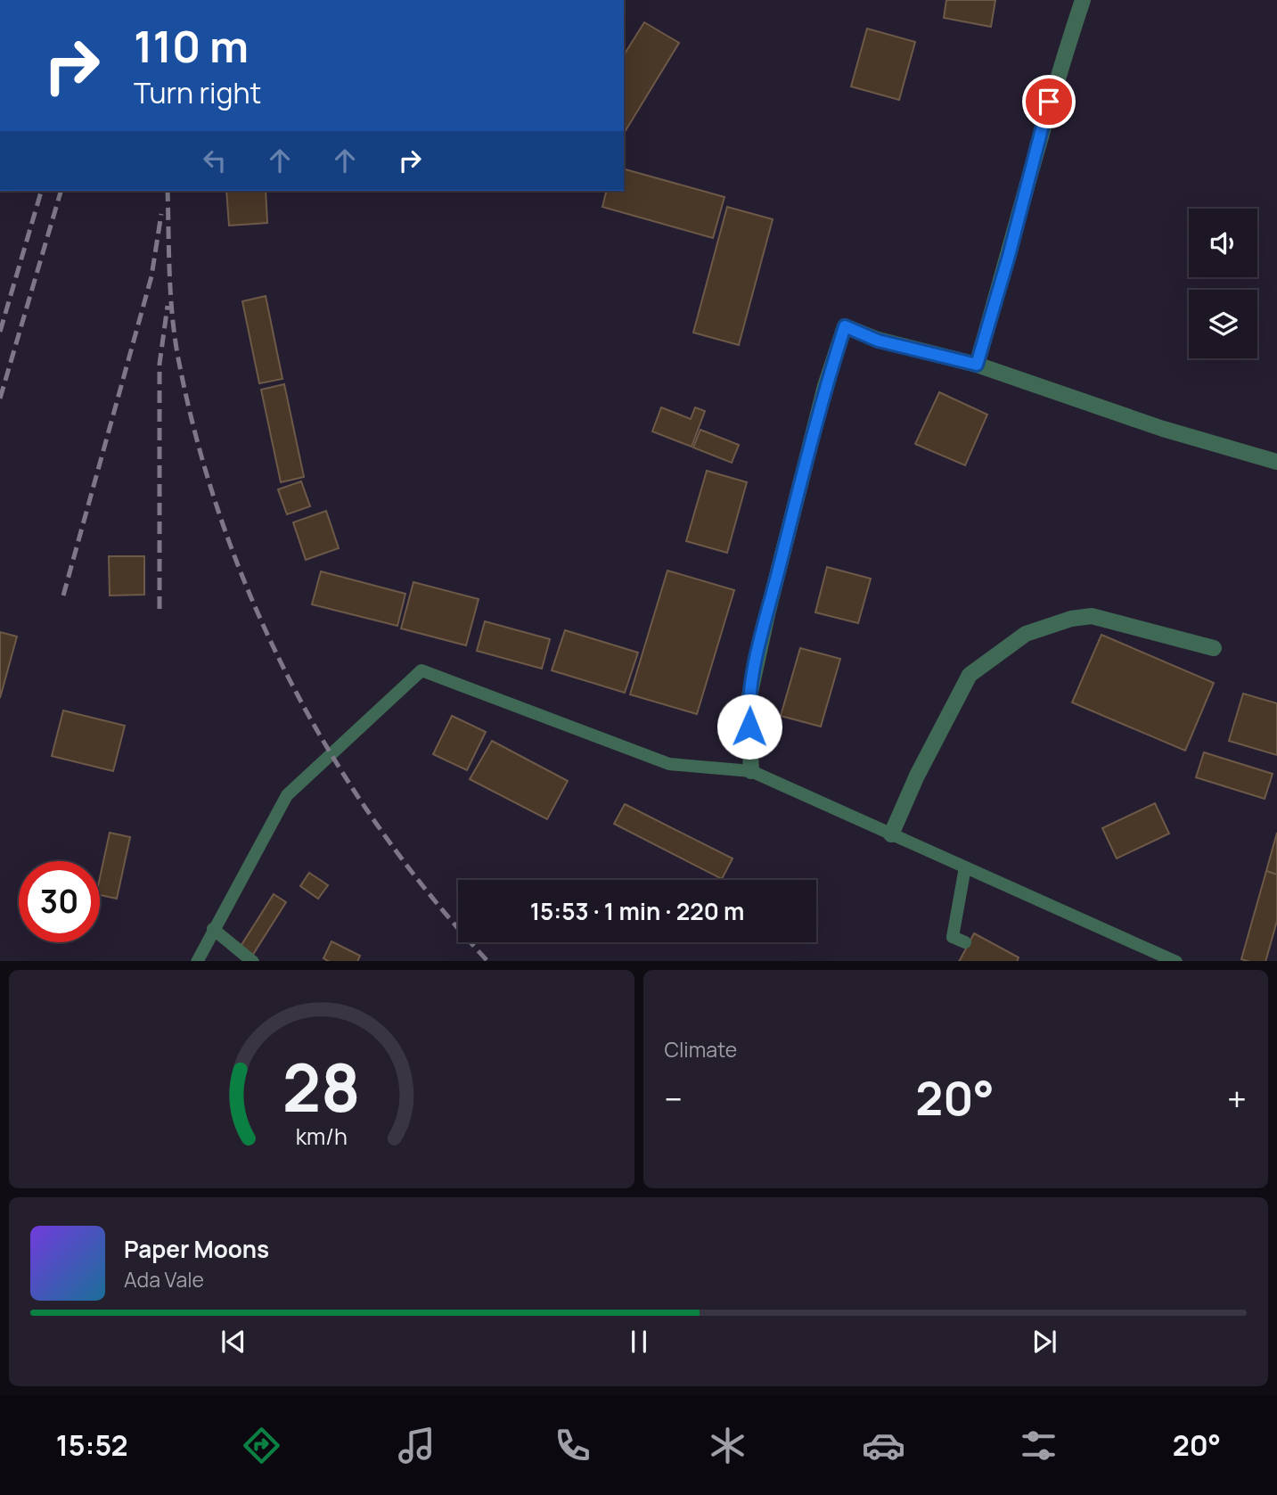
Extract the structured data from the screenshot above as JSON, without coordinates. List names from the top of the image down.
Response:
{
  "page": {
    "turn": ["110 m", "Turn right"],
    "limit": "30",
    "trip": "15:53 · 1 min · 220 m",
    "tile": "Climate",
    "heat": ["−", "20°", "+"],
    "song": ["Paper Moons", "Ada Vale"],
    "tabs": ["15:52", "20°"],
    "gauge": ["28", "km/h"]
  }
}
